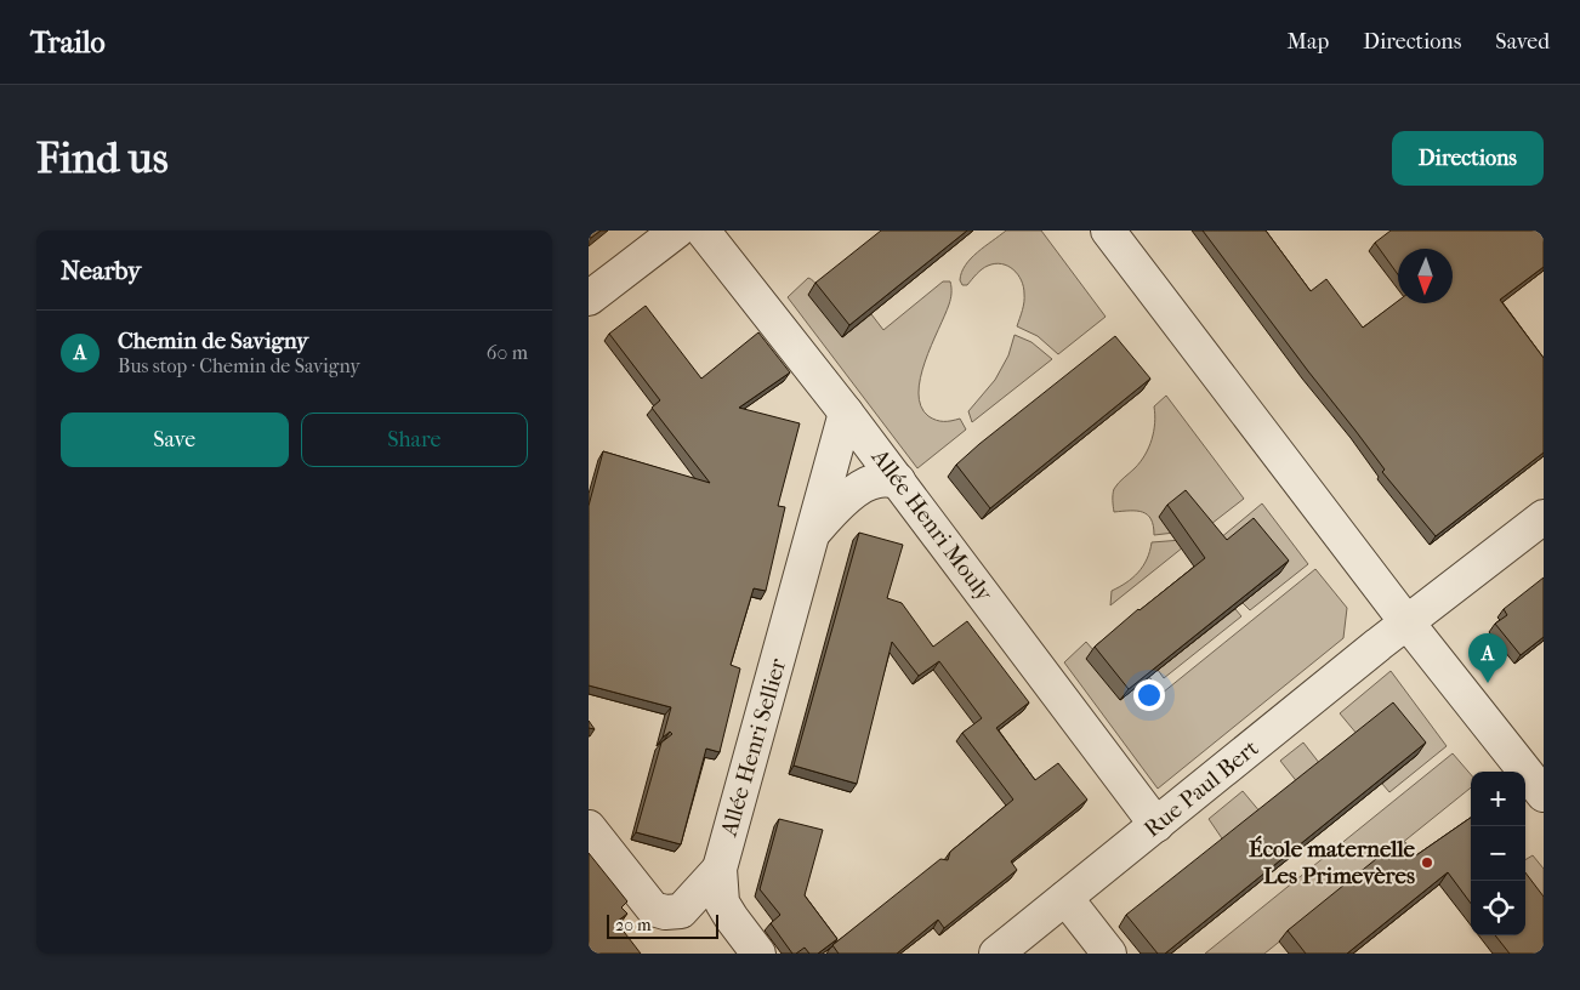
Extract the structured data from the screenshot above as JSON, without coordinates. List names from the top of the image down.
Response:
{
  "streets": {
    "street": ["Allée Henri Mouly", "Allée Henri Sellier", "Rue Paul Bert"]
  },
  "crossings": [
    ["Allée Henri Mouly", "Allée Henri Sellier"],
    ["Allée Henri Mouly", "Rue Paul Bert"]
  ],
  "places": ["École maternelle Les Primevères"],
  "scale_bar": "20 m",
  "north": "bottom",
  "page": {
    "header": "Trailo",
    "nav": ["Map", "Directions", "Saved"],
    "buttons": [
      "Directions",
      ["Save", "Share"]
    ],
    "title": "Find us",
    "heading": "Nearby",
    "list": [
      {
        "mark": "A",
        "name": "Chemin de Savigny",
        "note": "Bus stop · Chemin de Savigny",
        "value": "60 m"
      }
    ],
    "pins": "A",
    "map_buttons": ["+", "−"],
    "scale": "20 m"
  }
}
